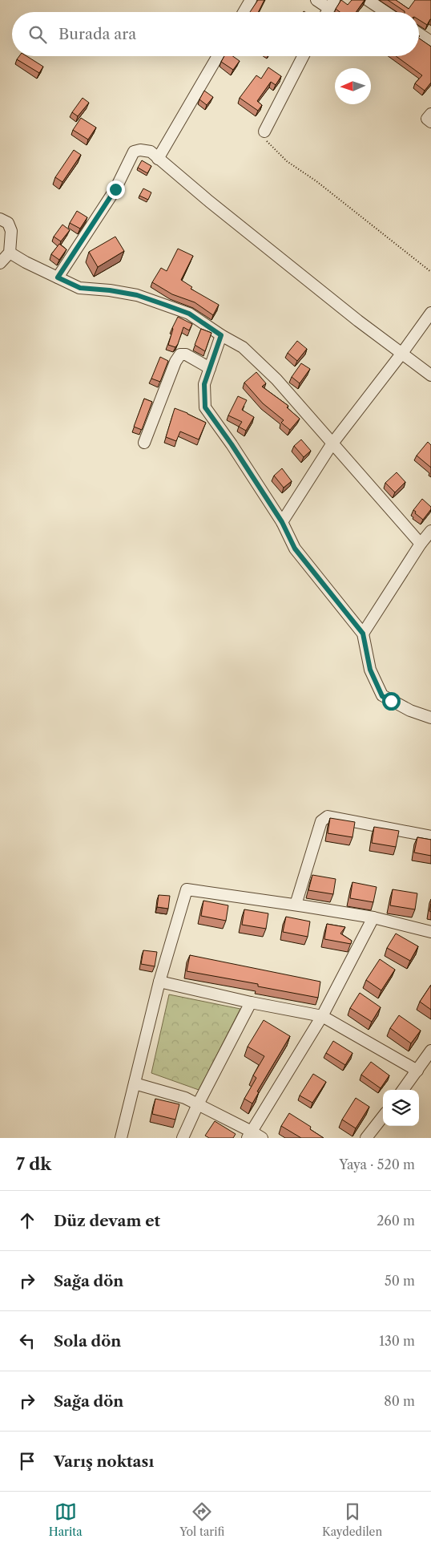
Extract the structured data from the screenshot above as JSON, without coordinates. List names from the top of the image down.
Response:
{
  "north": "left",
  "page": {
    "search": "Burada ara",
    "heading": ["7 dk", "Yaya · 520 m"],
    "list": [
      ["Düz devam et", "260 m"],
      ["Sağa dön", "50 m"],
      ["Sola dön", "130 m"],
      ["Sağa dön", "80 m"],
      "Varış noktası"
    ],
    "nav": ["Harita", "Yol tarifi", "Kaydedilen"]
  }
}
